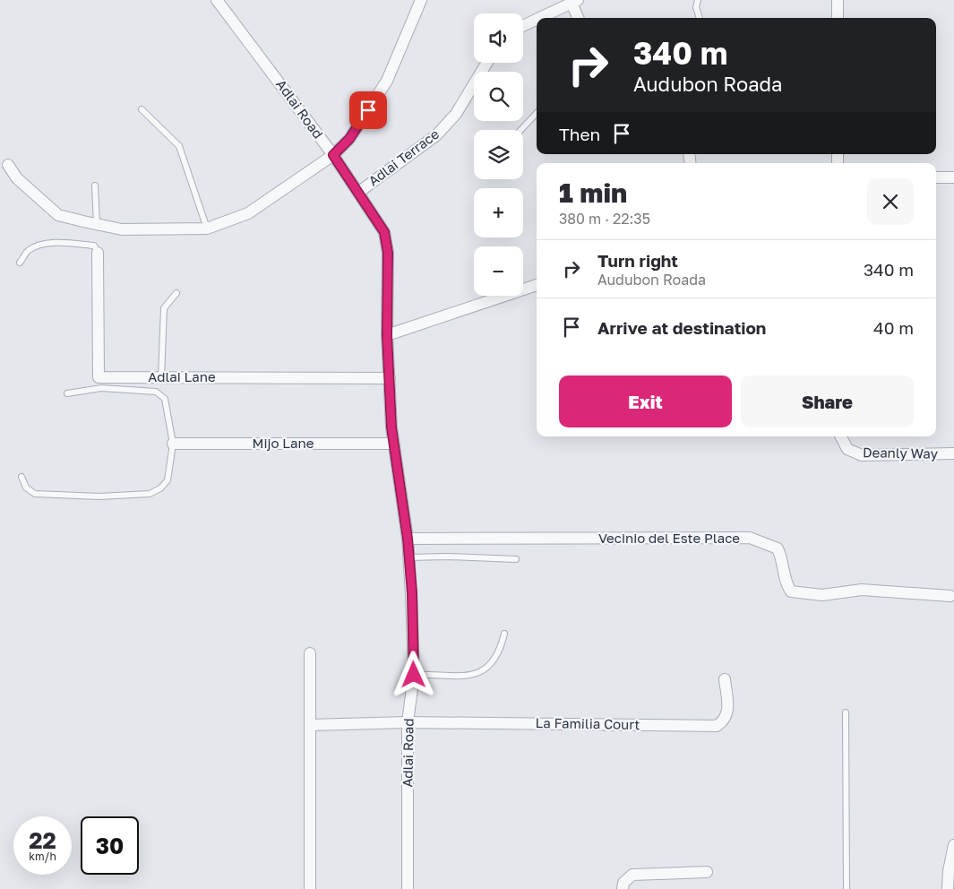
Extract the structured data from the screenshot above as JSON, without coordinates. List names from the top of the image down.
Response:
{
  "streets": {
    "street": [
      "Adlai Road",
      "Adlai Terrace",
      "Adlai Lane",
      "Mijo Lane",
      "Deanly Way",
      "Vecinio del Este Place",
      "La Familia Court"
    ]
  },
  "crossings": [
    ["Adlai Road", "Adlai Terrace"],
    ["Adlai Road", "Adlai Lane"],
    ["Adlai Road", "Mijo Lane"],
    ["Adlai Road", "Vecinio del Este Place"],
    ["Adlai Road", "La Familia Court"]
  ],
  "page": {
    "map_buttons": ["+", "−"],
    "turn": ["340 m", "Audubon Roada"],
    "then": "Then",
    "heading": ["1 min", "380 m · 22:35"],
    "list": [
      {
        "name": "Turn right",
        "note": "Audubon Roada",
        "value": "340 m"
      },
      {
        "name": "Arrive at destination",
        "value": "40 m"
      }
    ],
    "buttons": ["Exit", "Share"],
    "speed": "22 km/h",
    "limit": "30"
  }
}
